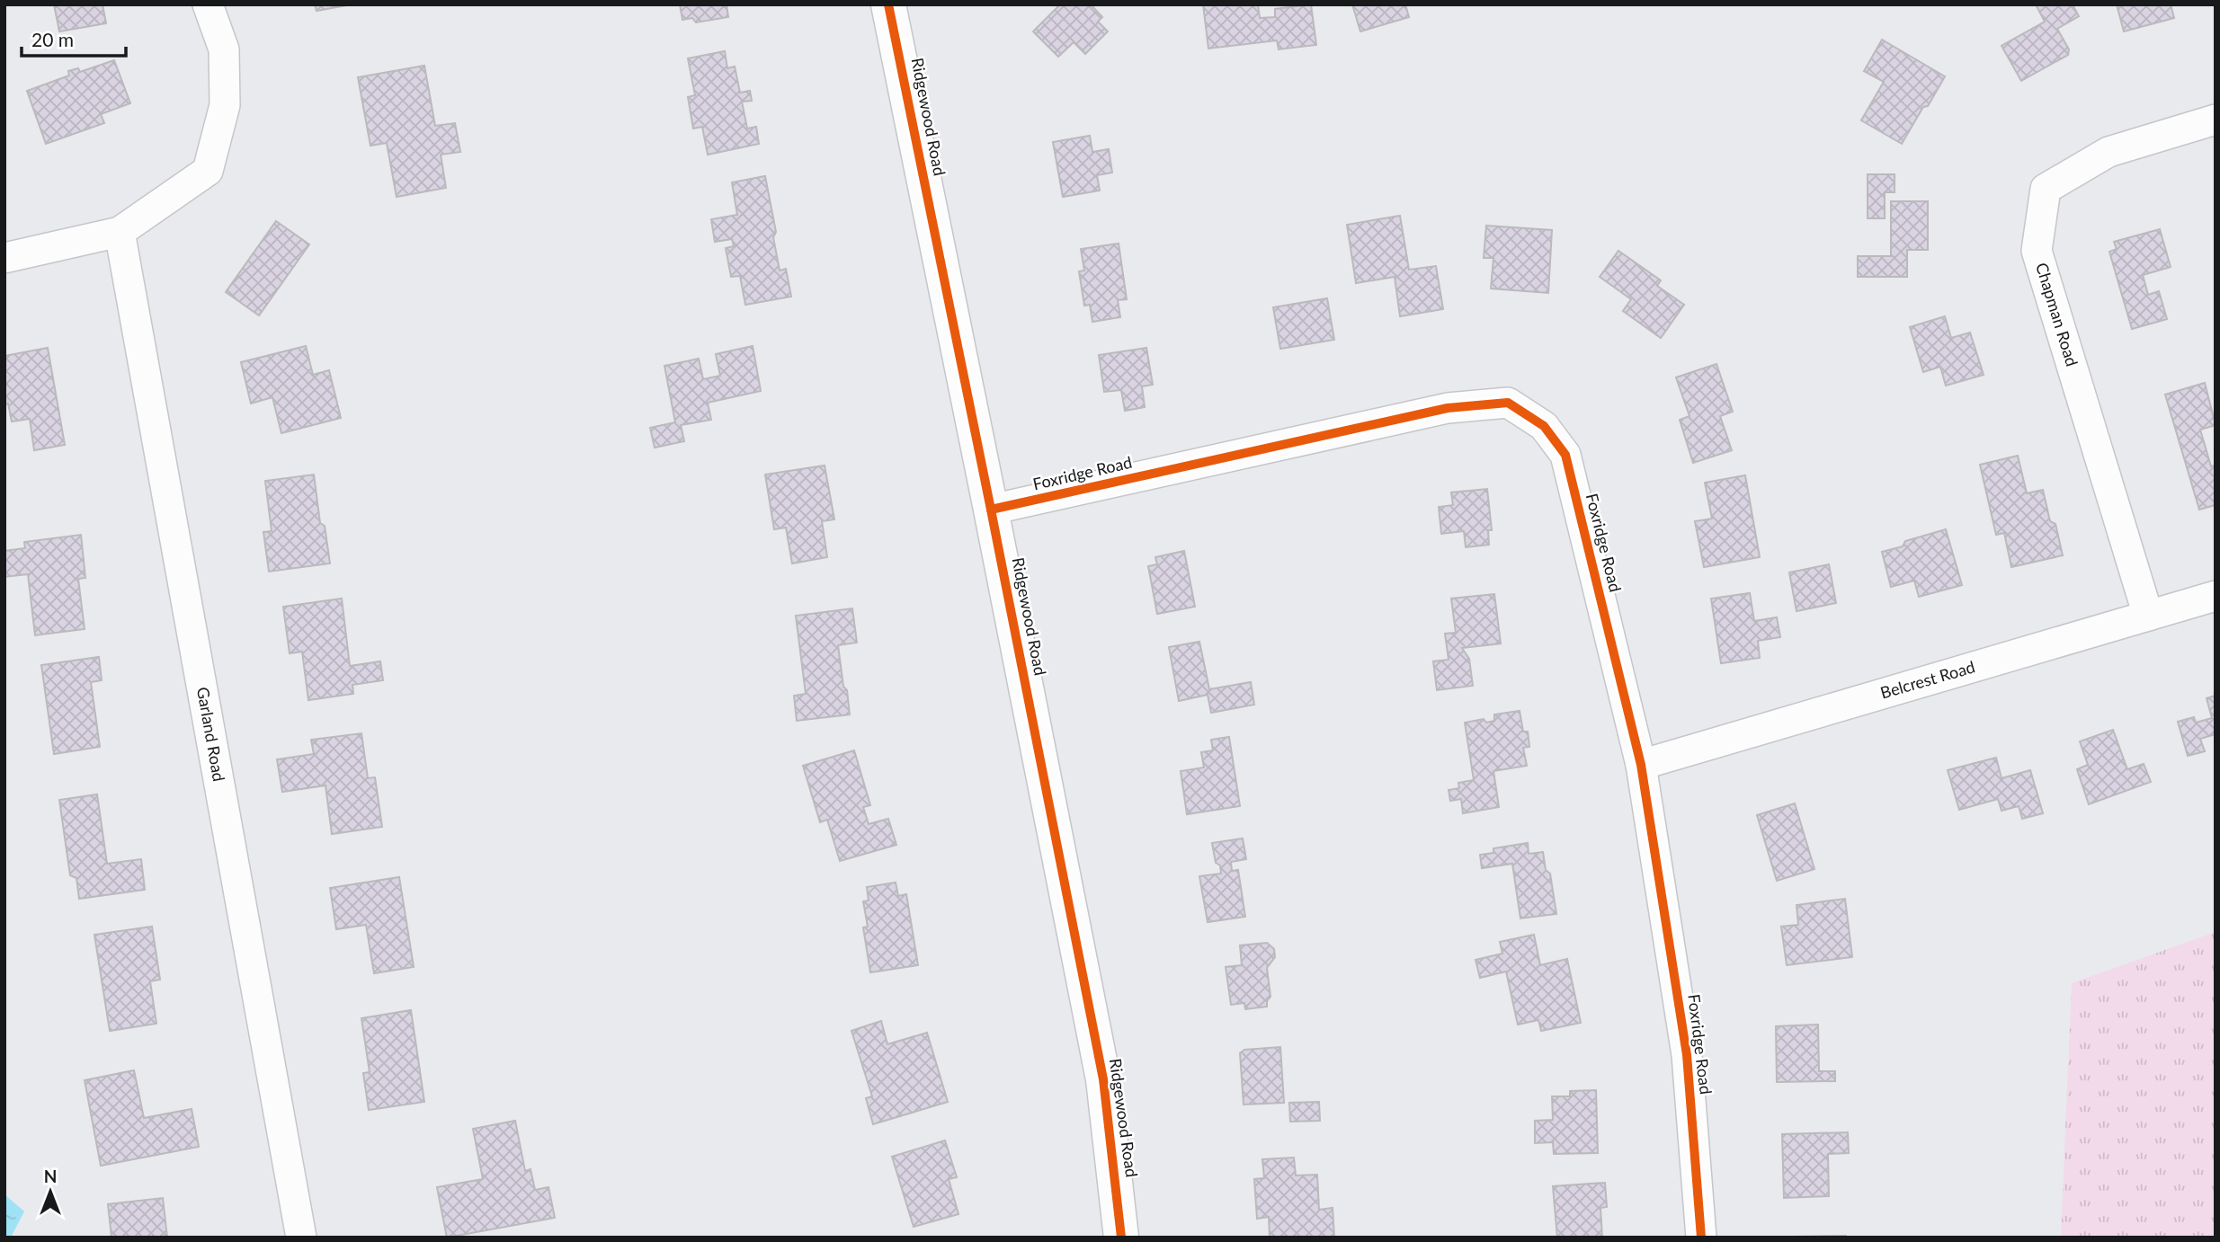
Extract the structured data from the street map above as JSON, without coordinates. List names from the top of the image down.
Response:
{
  "streets": {
    "main road": ["Ridgewood Road"],
    "street": [
      "Chapman Road",
      "Foxridge Road",
      "Belcrest Road",
      "Garland Road"
    ]
  },
  "crossings": [
    ["Ridgewood Road", "Foxridge Road"],
    ["Chapman Road", "Belcrest Road"],
    ["Foxridge Road", "Belcrest Road"]
  ],
  "scale_bar": "20 m",
  "north": "top"
}
